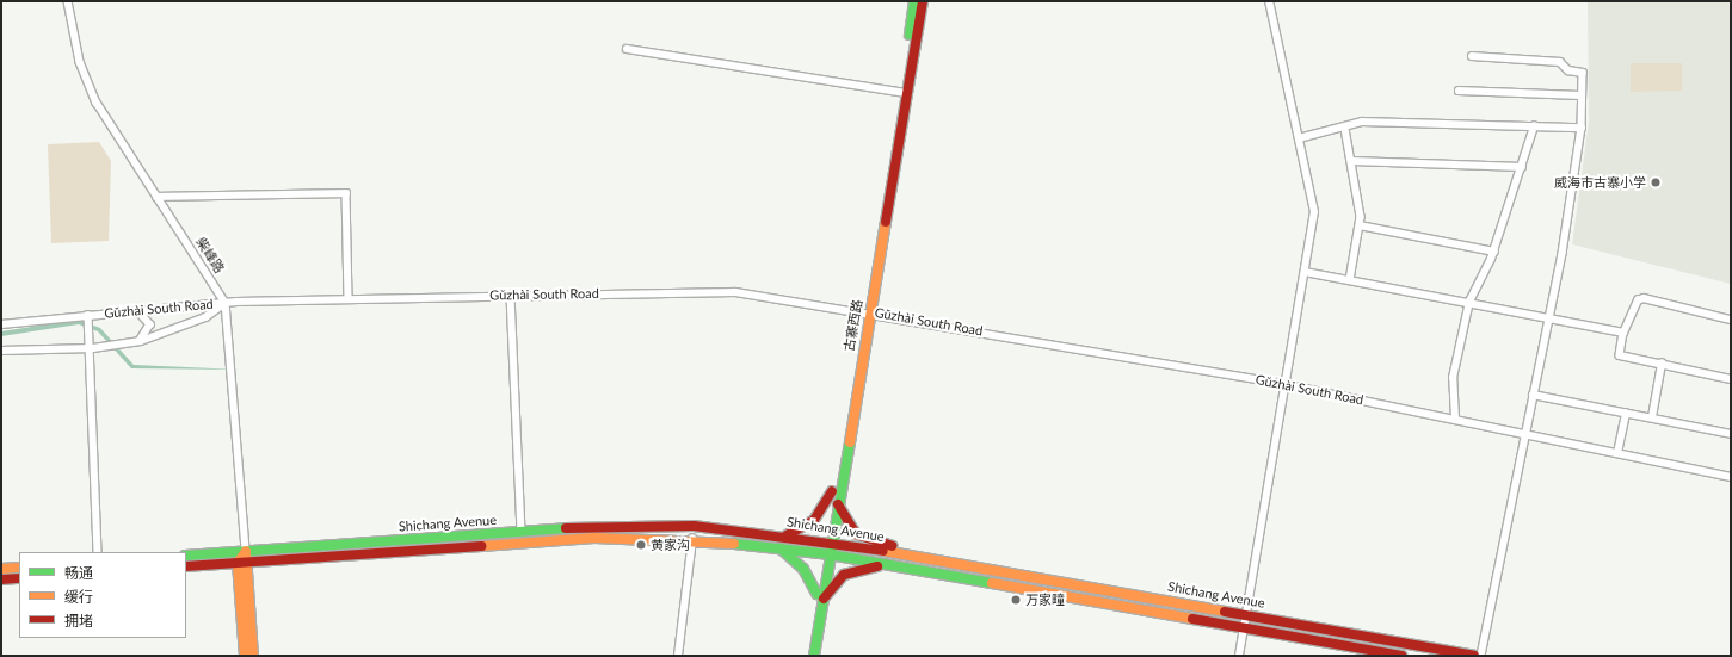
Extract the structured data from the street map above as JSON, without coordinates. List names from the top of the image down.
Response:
{
  "streets": {
    "main road": ["古寨西路", "Shichang Avenue"],
    "street": ["柴峰路", "Gǔzhài South Road"]
  },
  "crossings": [
    ["柴峰路", "Gǔzhài South Road"],
    ["柴峰路", "Shichang Avenue"],
    ["Gǔzhài South Road", "古寨西路"],
    ["古寨西路", "Shichang Avenue"]
  ],
  "places": ["威海市古寨小学", "黄家沟", "万家疃"],
  "legend": ["畅通", "缓行", "拥堵"]
}
